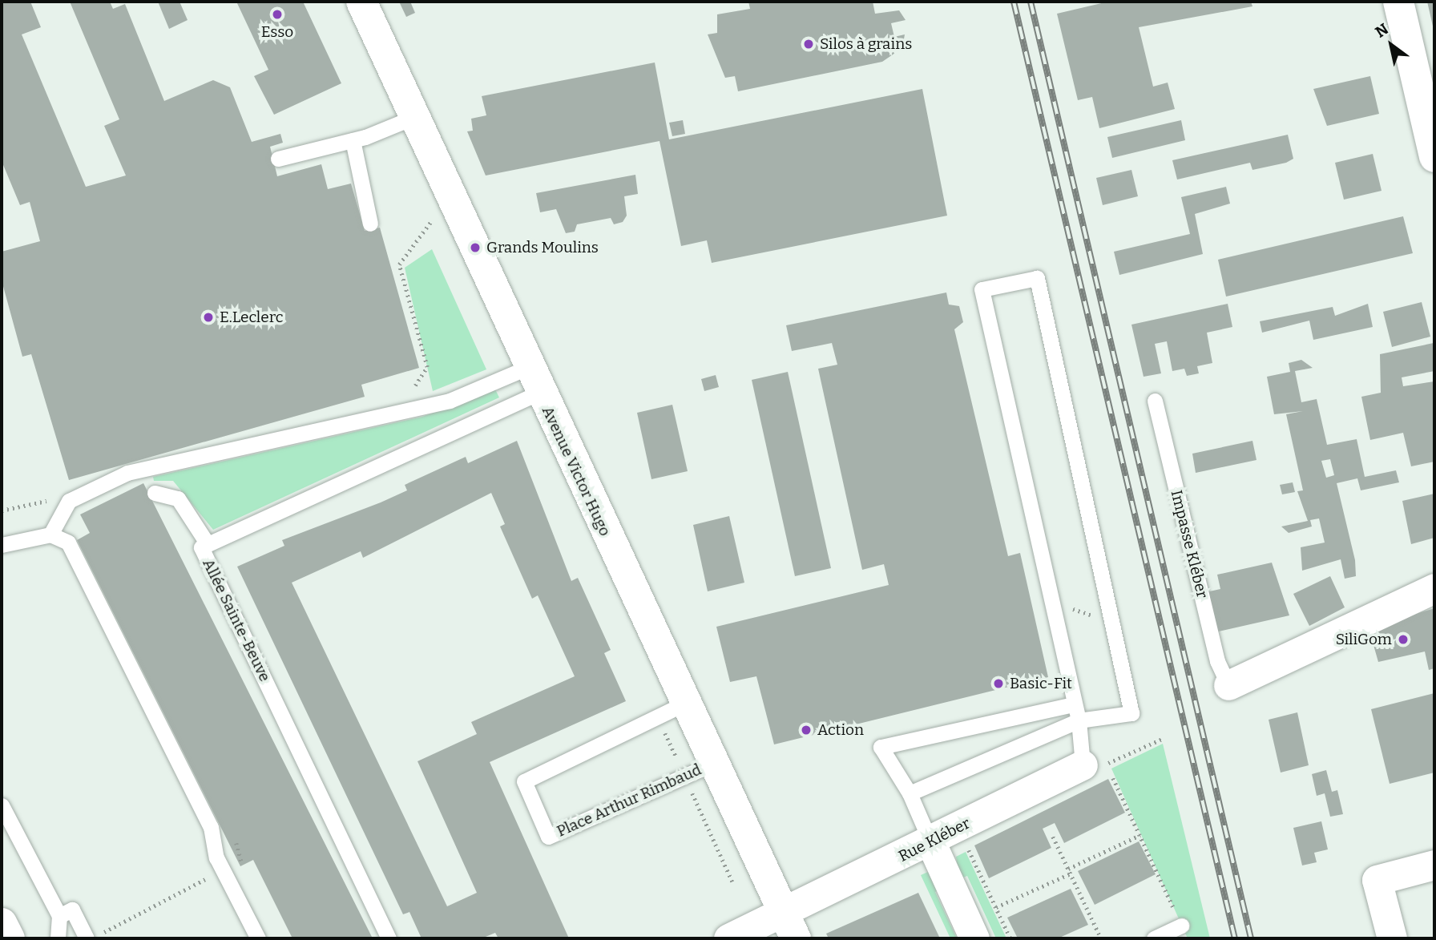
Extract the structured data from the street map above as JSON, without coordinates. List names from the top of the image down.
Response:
{
  "streets": {
    "main road": ["Avenue Victor Hugo"],
    "street": ["Rue Kléber"],
    "lane": ["Impasse Kléber", "Allée Sainte-Beuve", "Place Arthur Rimbaud"]
  },
  "crossings": [
    ["Avenue Victor Hugo", "Allée Sainte-Beuve"],
    ["Avenue Victor Hugo", "Place Arthur Rimbaud"],
    ["Avenue Victor Hugo", "Rue Kléber"]
  ],
  "places": [
    "Esso",
    "Silos à grains",
    "Grands Moulins",
    "E.Leclerc",
    "SiliGom",
    "Basic-Fit",
    "Action"
  ],
  "north": "top left"
}
